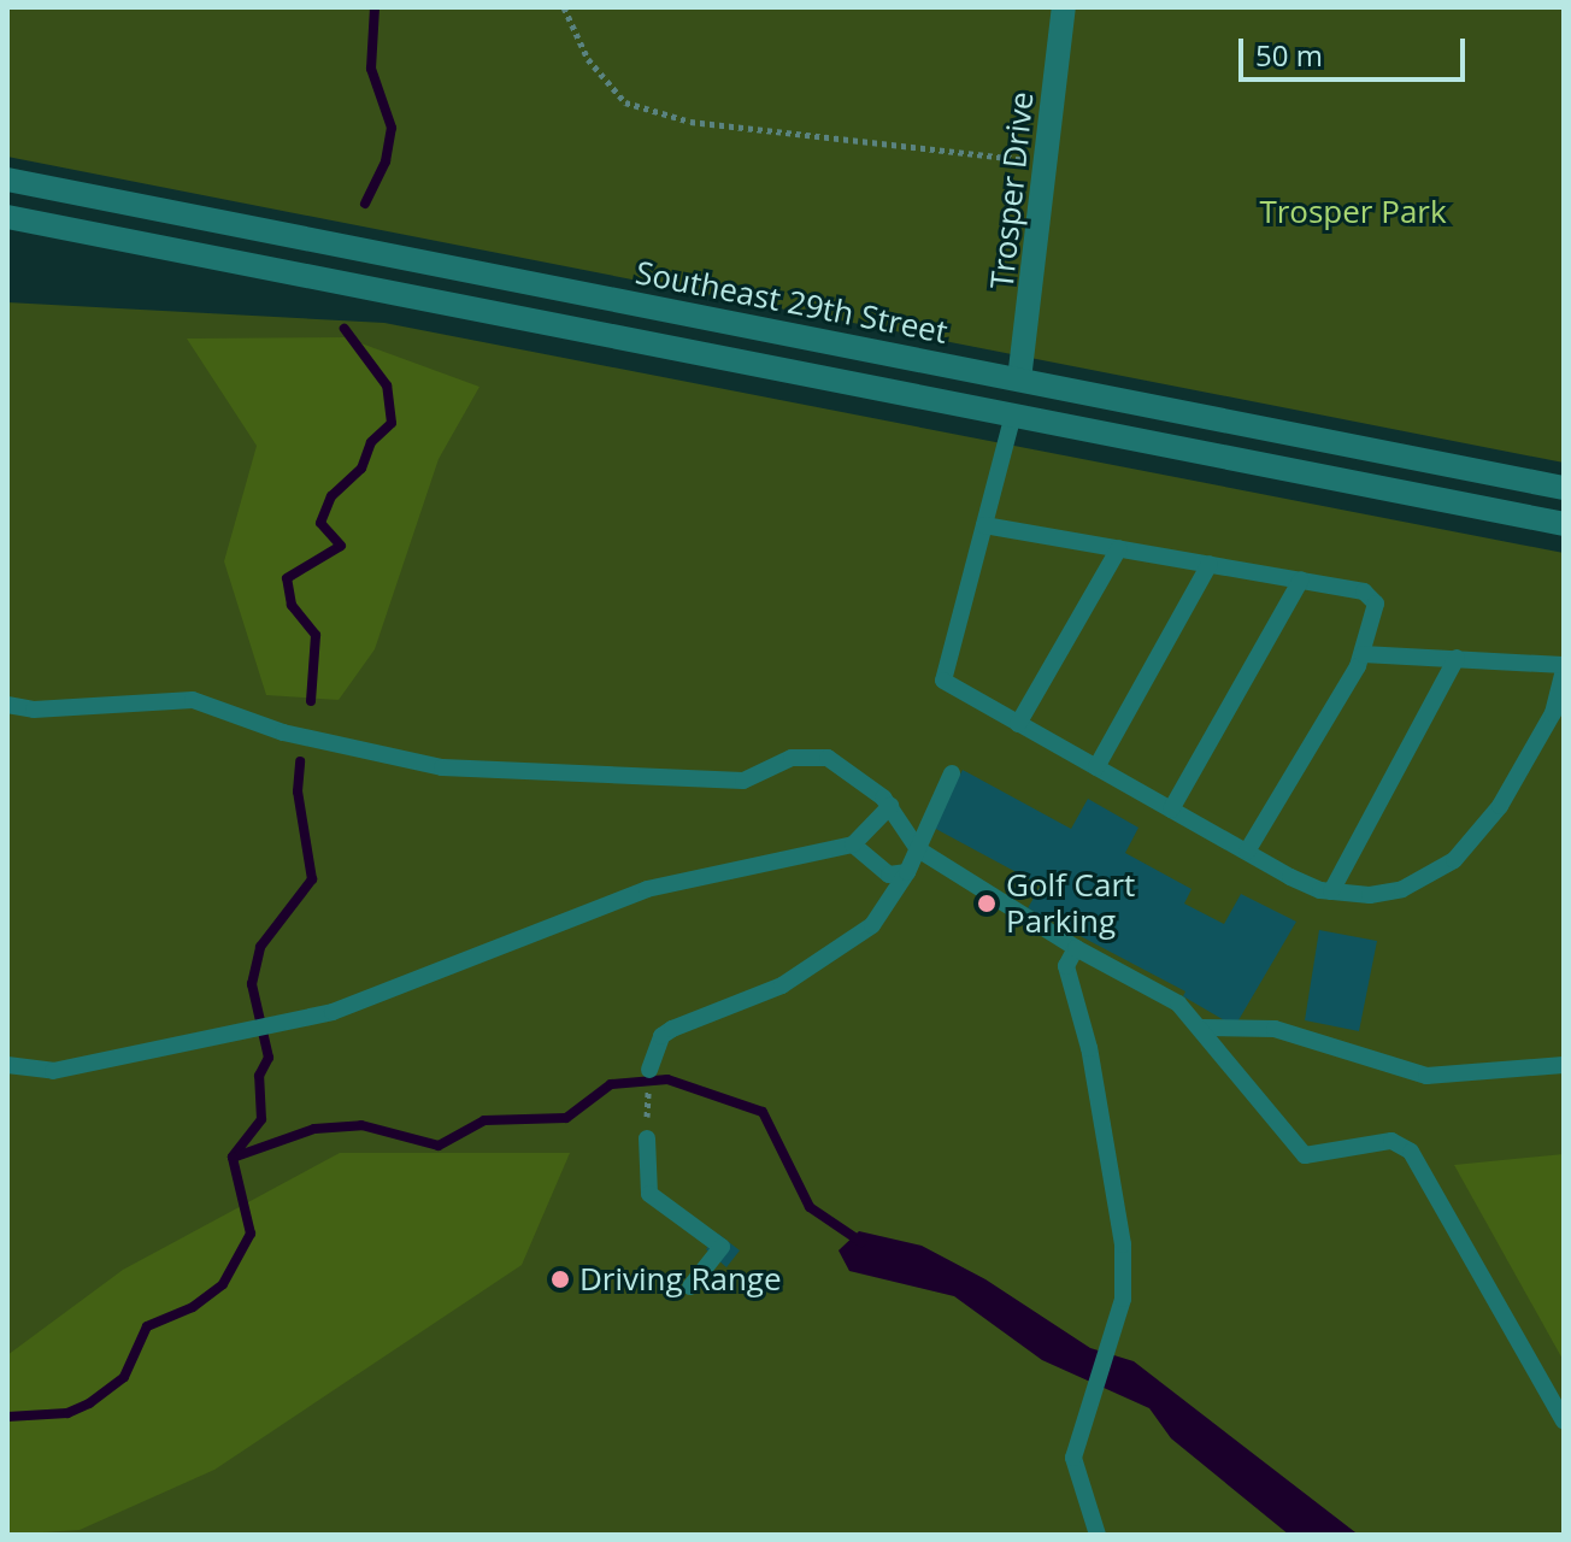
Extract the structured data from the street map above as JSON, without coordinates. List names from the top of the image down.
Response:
{
  "streets": {
    "main road": ["Trosper Drive", "Southeast 29th Street"]
  },
  "crossings": [
    ["Trosper Drive", "Southeast 29th Street"]
  ],
  "parks": ["Trosper Park"],
  "places": ["Golf Cart Parking", "Driving Range"],
  "scale_bar": "50 m"
}
